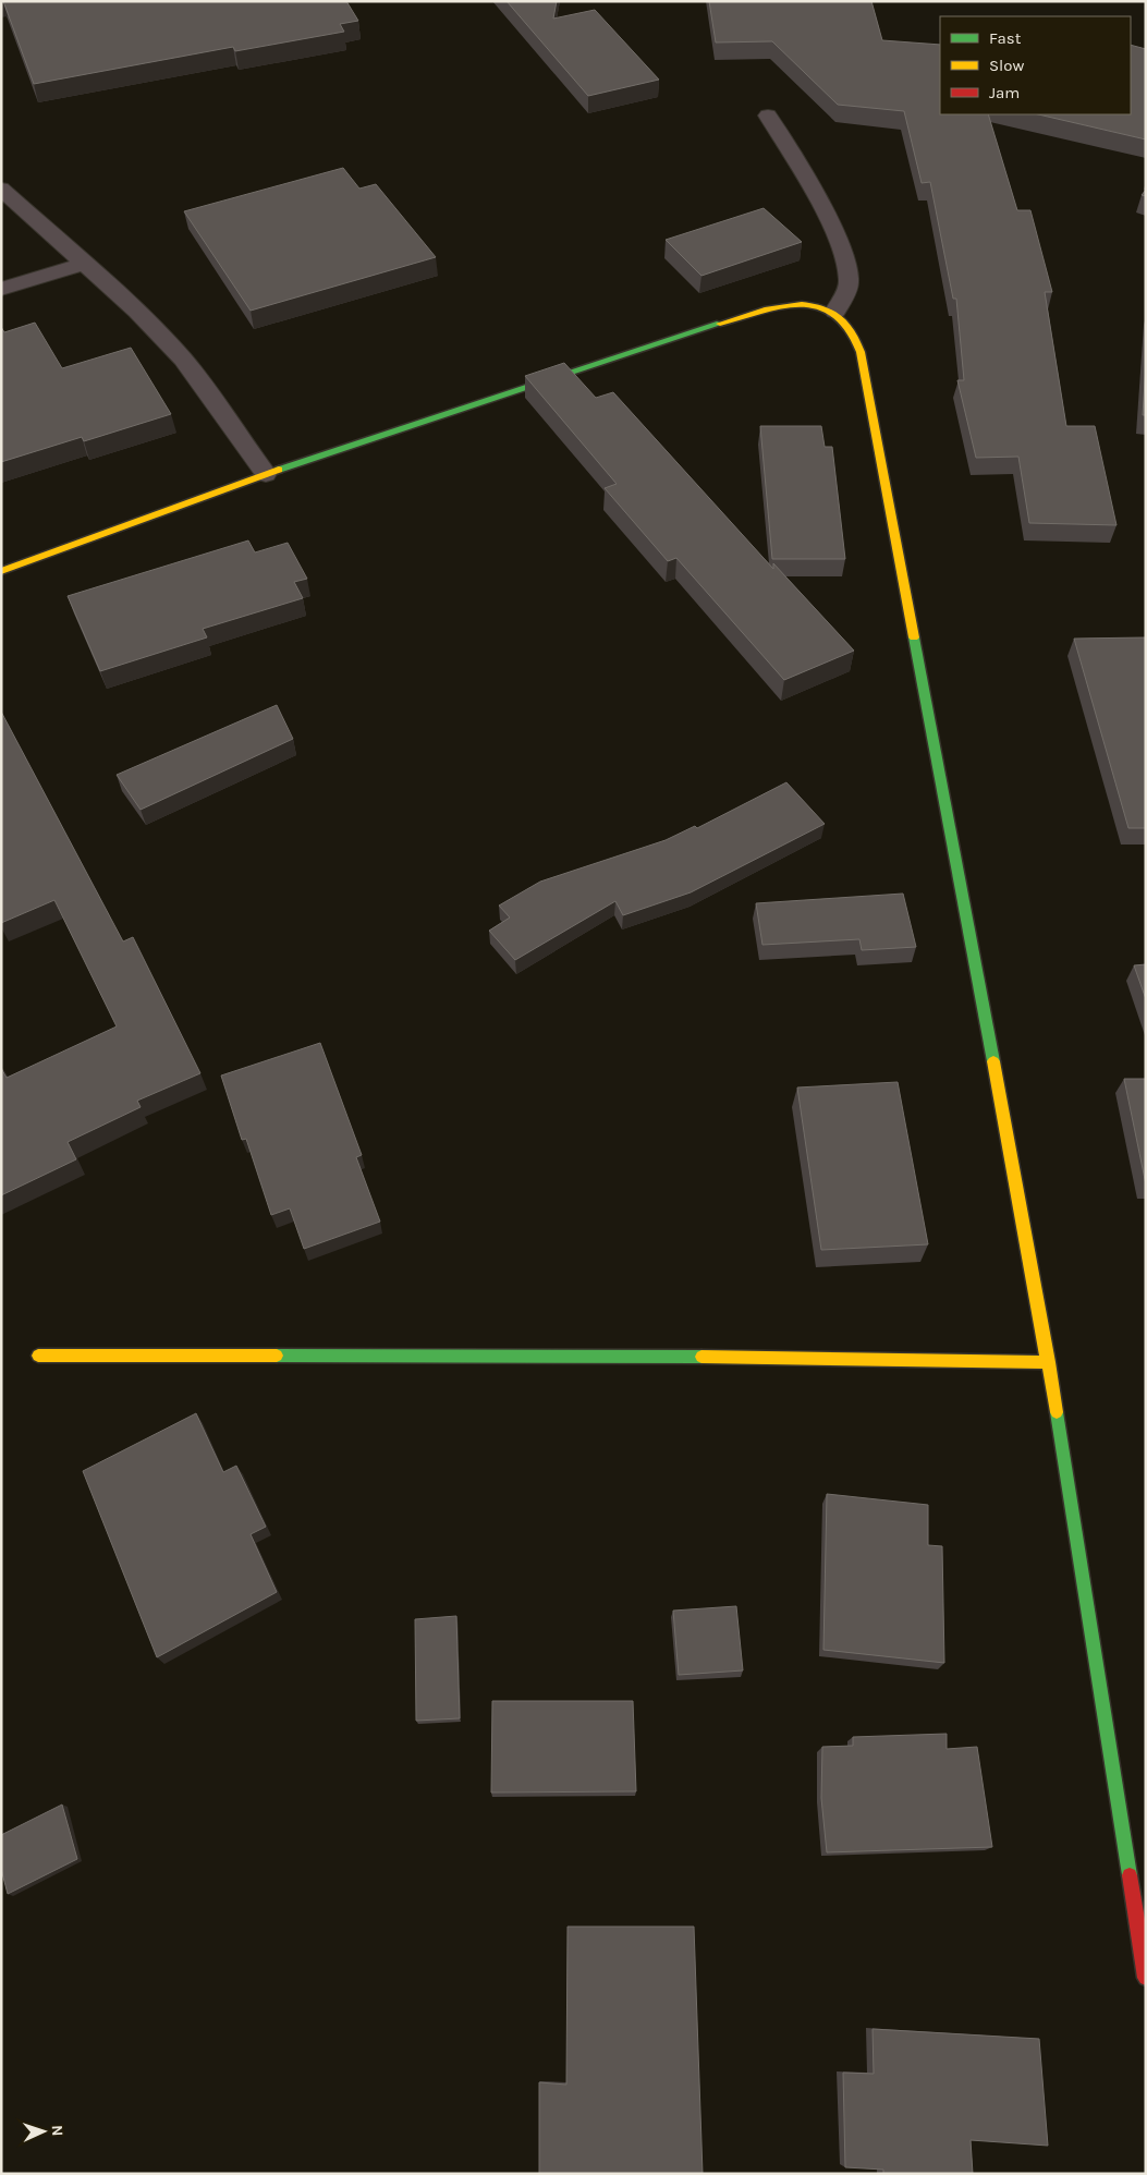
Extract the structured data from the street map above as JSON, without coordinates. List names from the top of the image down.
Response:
{
  "legend": ["Fast", "Slow", "Jam"],
  "north": "right"
}
